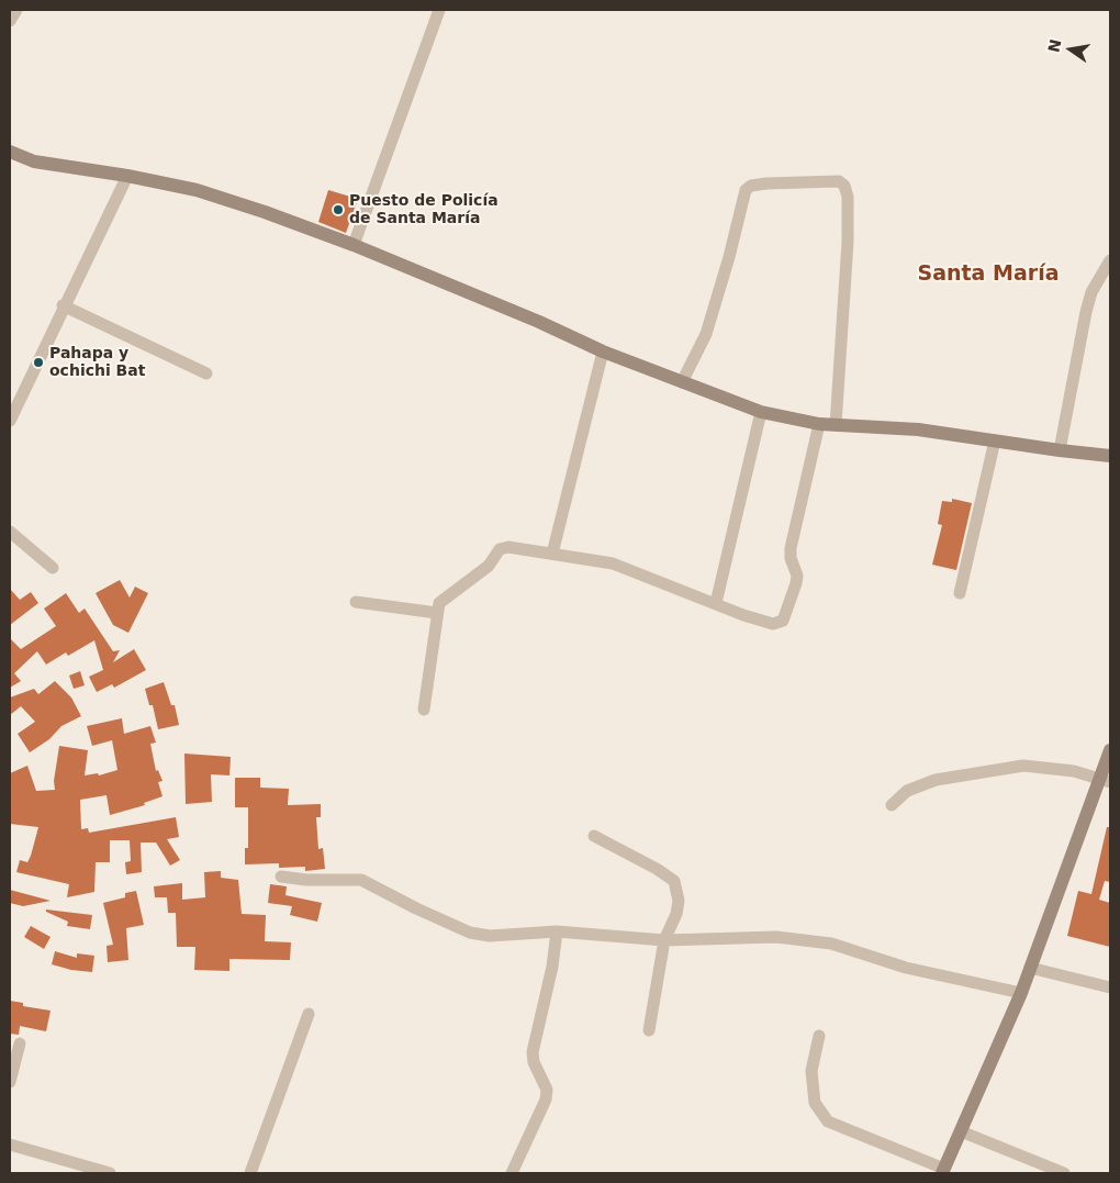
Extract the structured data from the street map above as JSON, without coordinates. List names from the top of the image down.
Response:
{
  "districts": ["Santa María"],
  "places": ["Puesto de Policía de Santa María", "Pahapa y ochichi Bat"],
  "north": "left"
}
